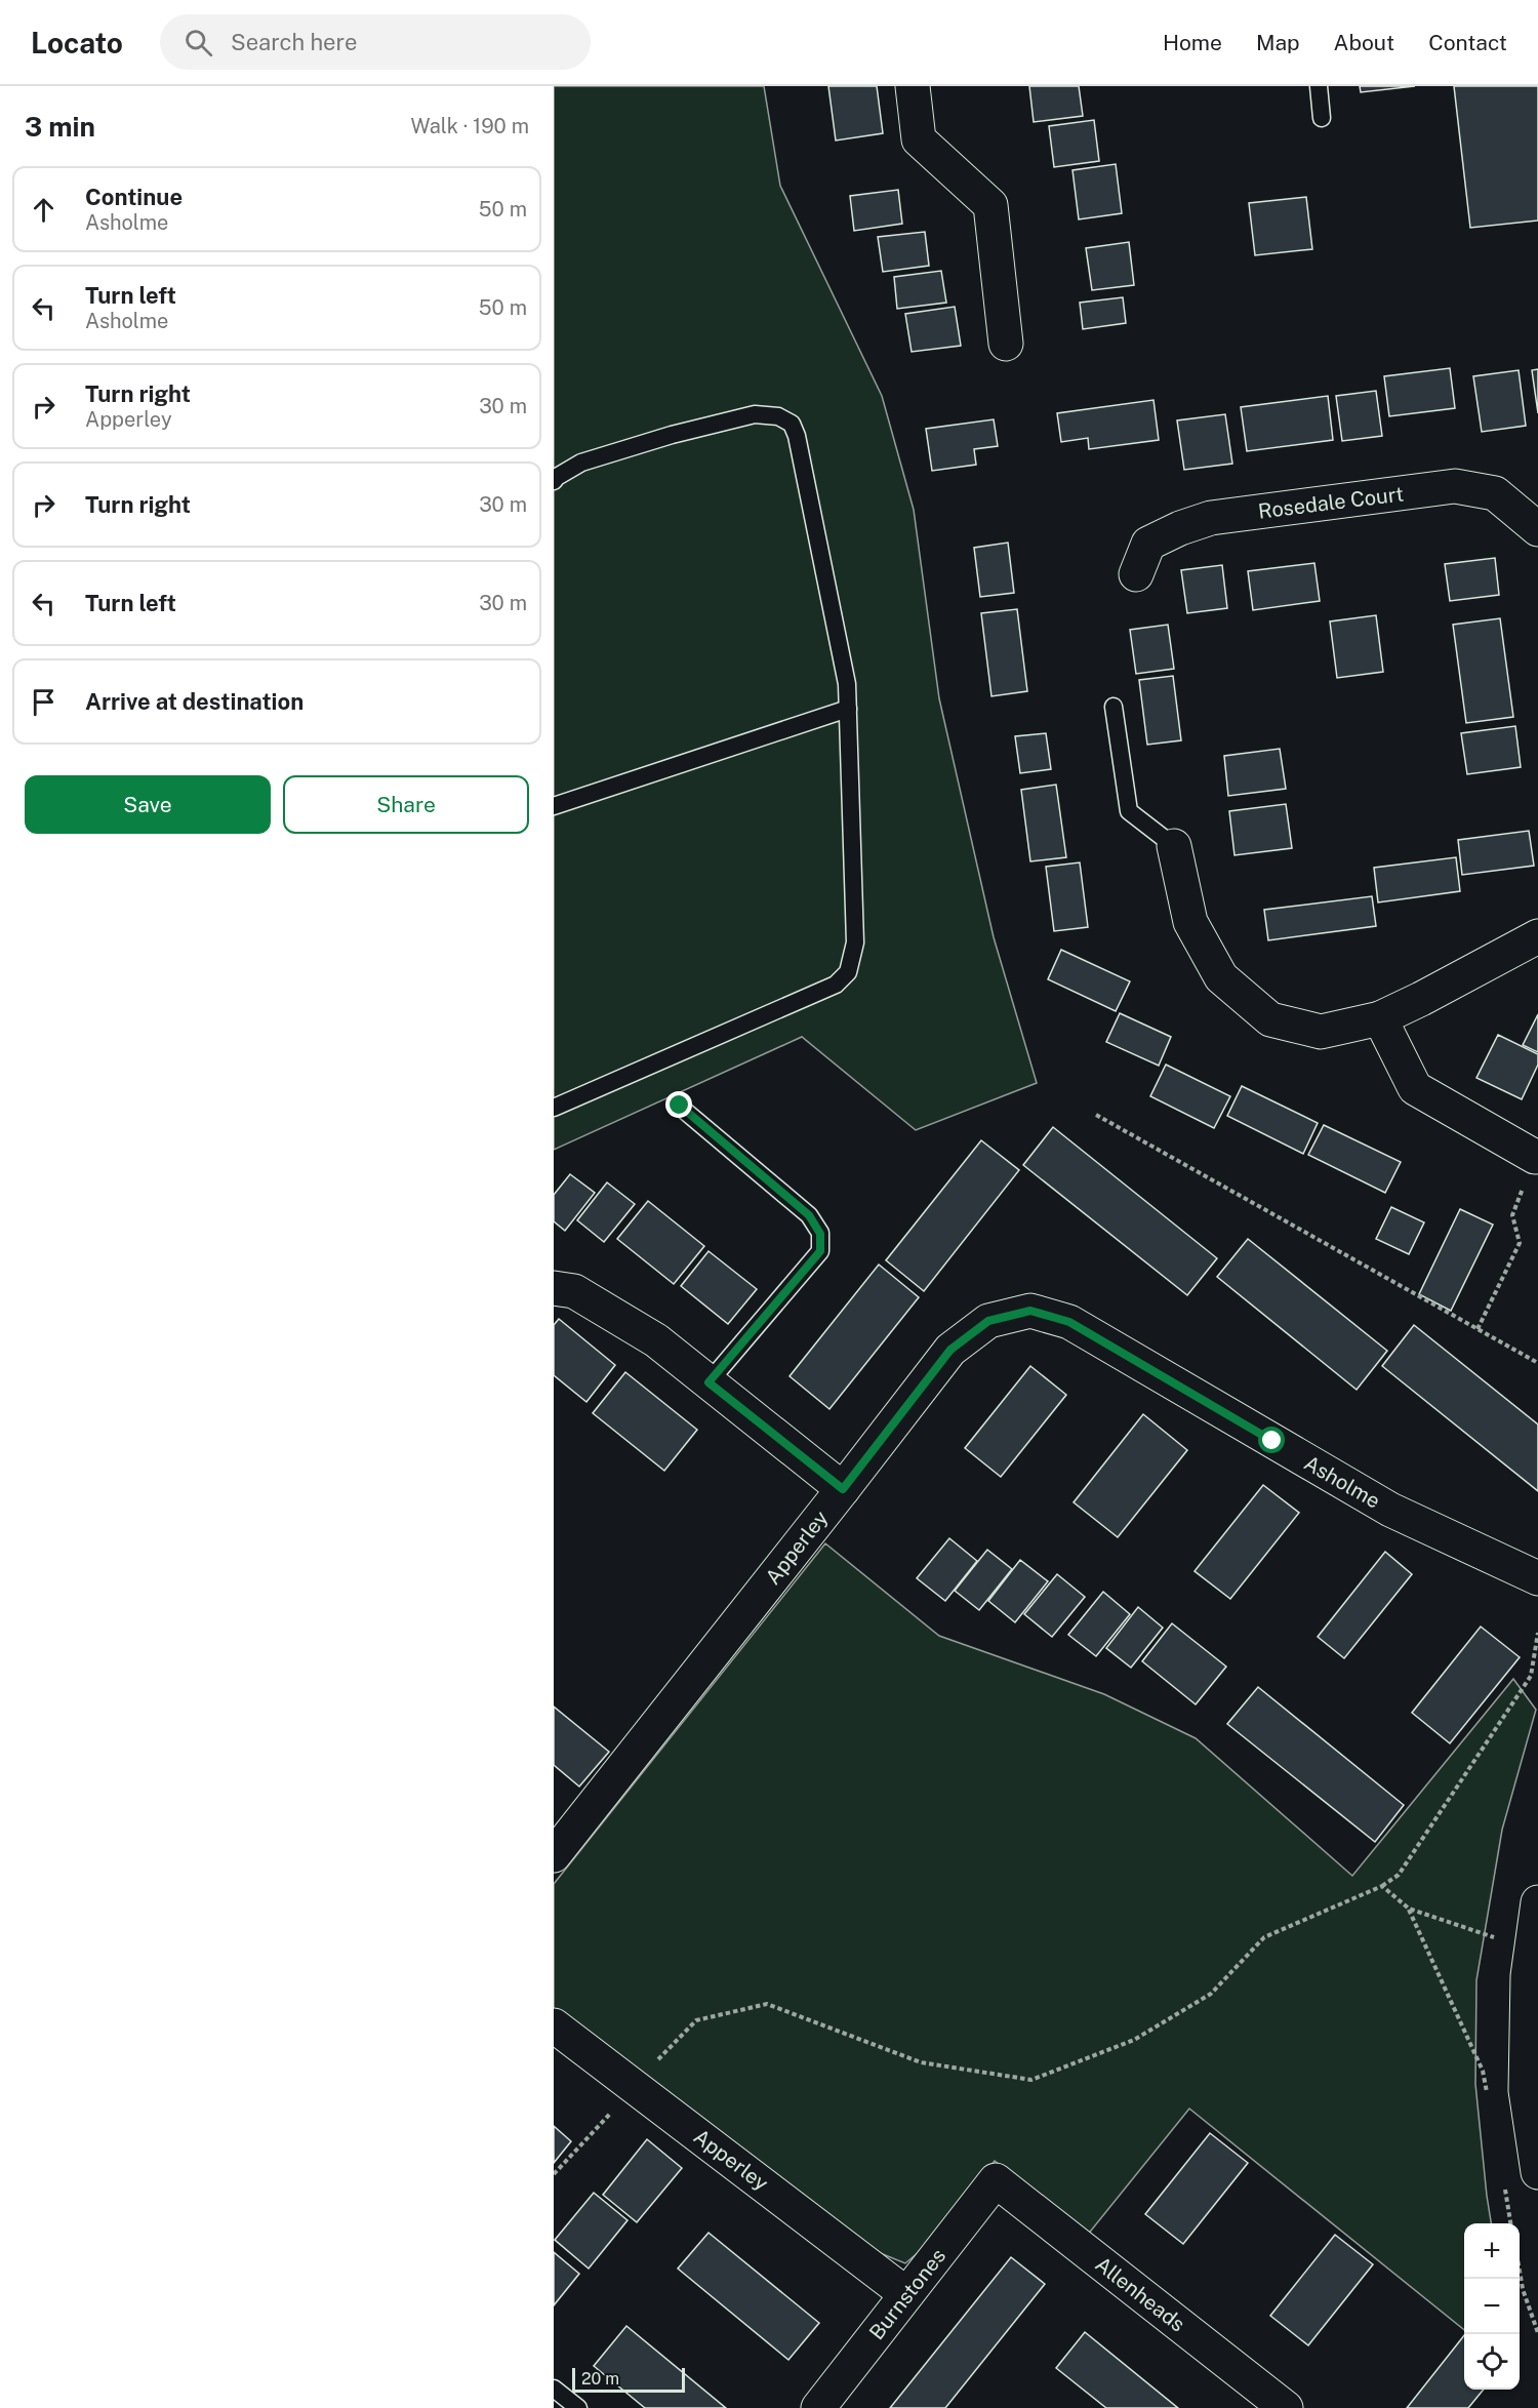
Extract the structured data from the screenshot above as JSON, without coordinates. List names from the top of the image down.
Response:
{
  "streets": {
    "street": [
      "Rosedale Court",
      "Asholme",
      "Apperley",
      "Burnstones",
      "Allenheads"
    ]
  },
  "crossings": [
    ["Asholme", "Apperley"],
    ["Apperley", "Burnstones"],
    ["Burnstones", "Allenheads"]
  ],
  "scale_bar": "20 m",
  "page": {
    "header": "Locato",
    "search": "Search here",
    "nav": [
      "Home",
      "Map",
      "About",
      "Contact"
    ],
    "heading": ["3 min", "Walk · 190 m"],
    "list": [
      ["Continue", "Asholme", "50 m"],
      ["Turn left", "Asholme", "50 m"],
      ["Turn right", "Apperley", "30 m"],
      ["Turn right", "30 m"],
      ["Turn left", "30 m"],
      "Arrive at destination"
    ],
    "buttons": ["Save", "Share"],
    "map_buttons": ["+", "−"],
    "scale": "20 m"
  }
}
